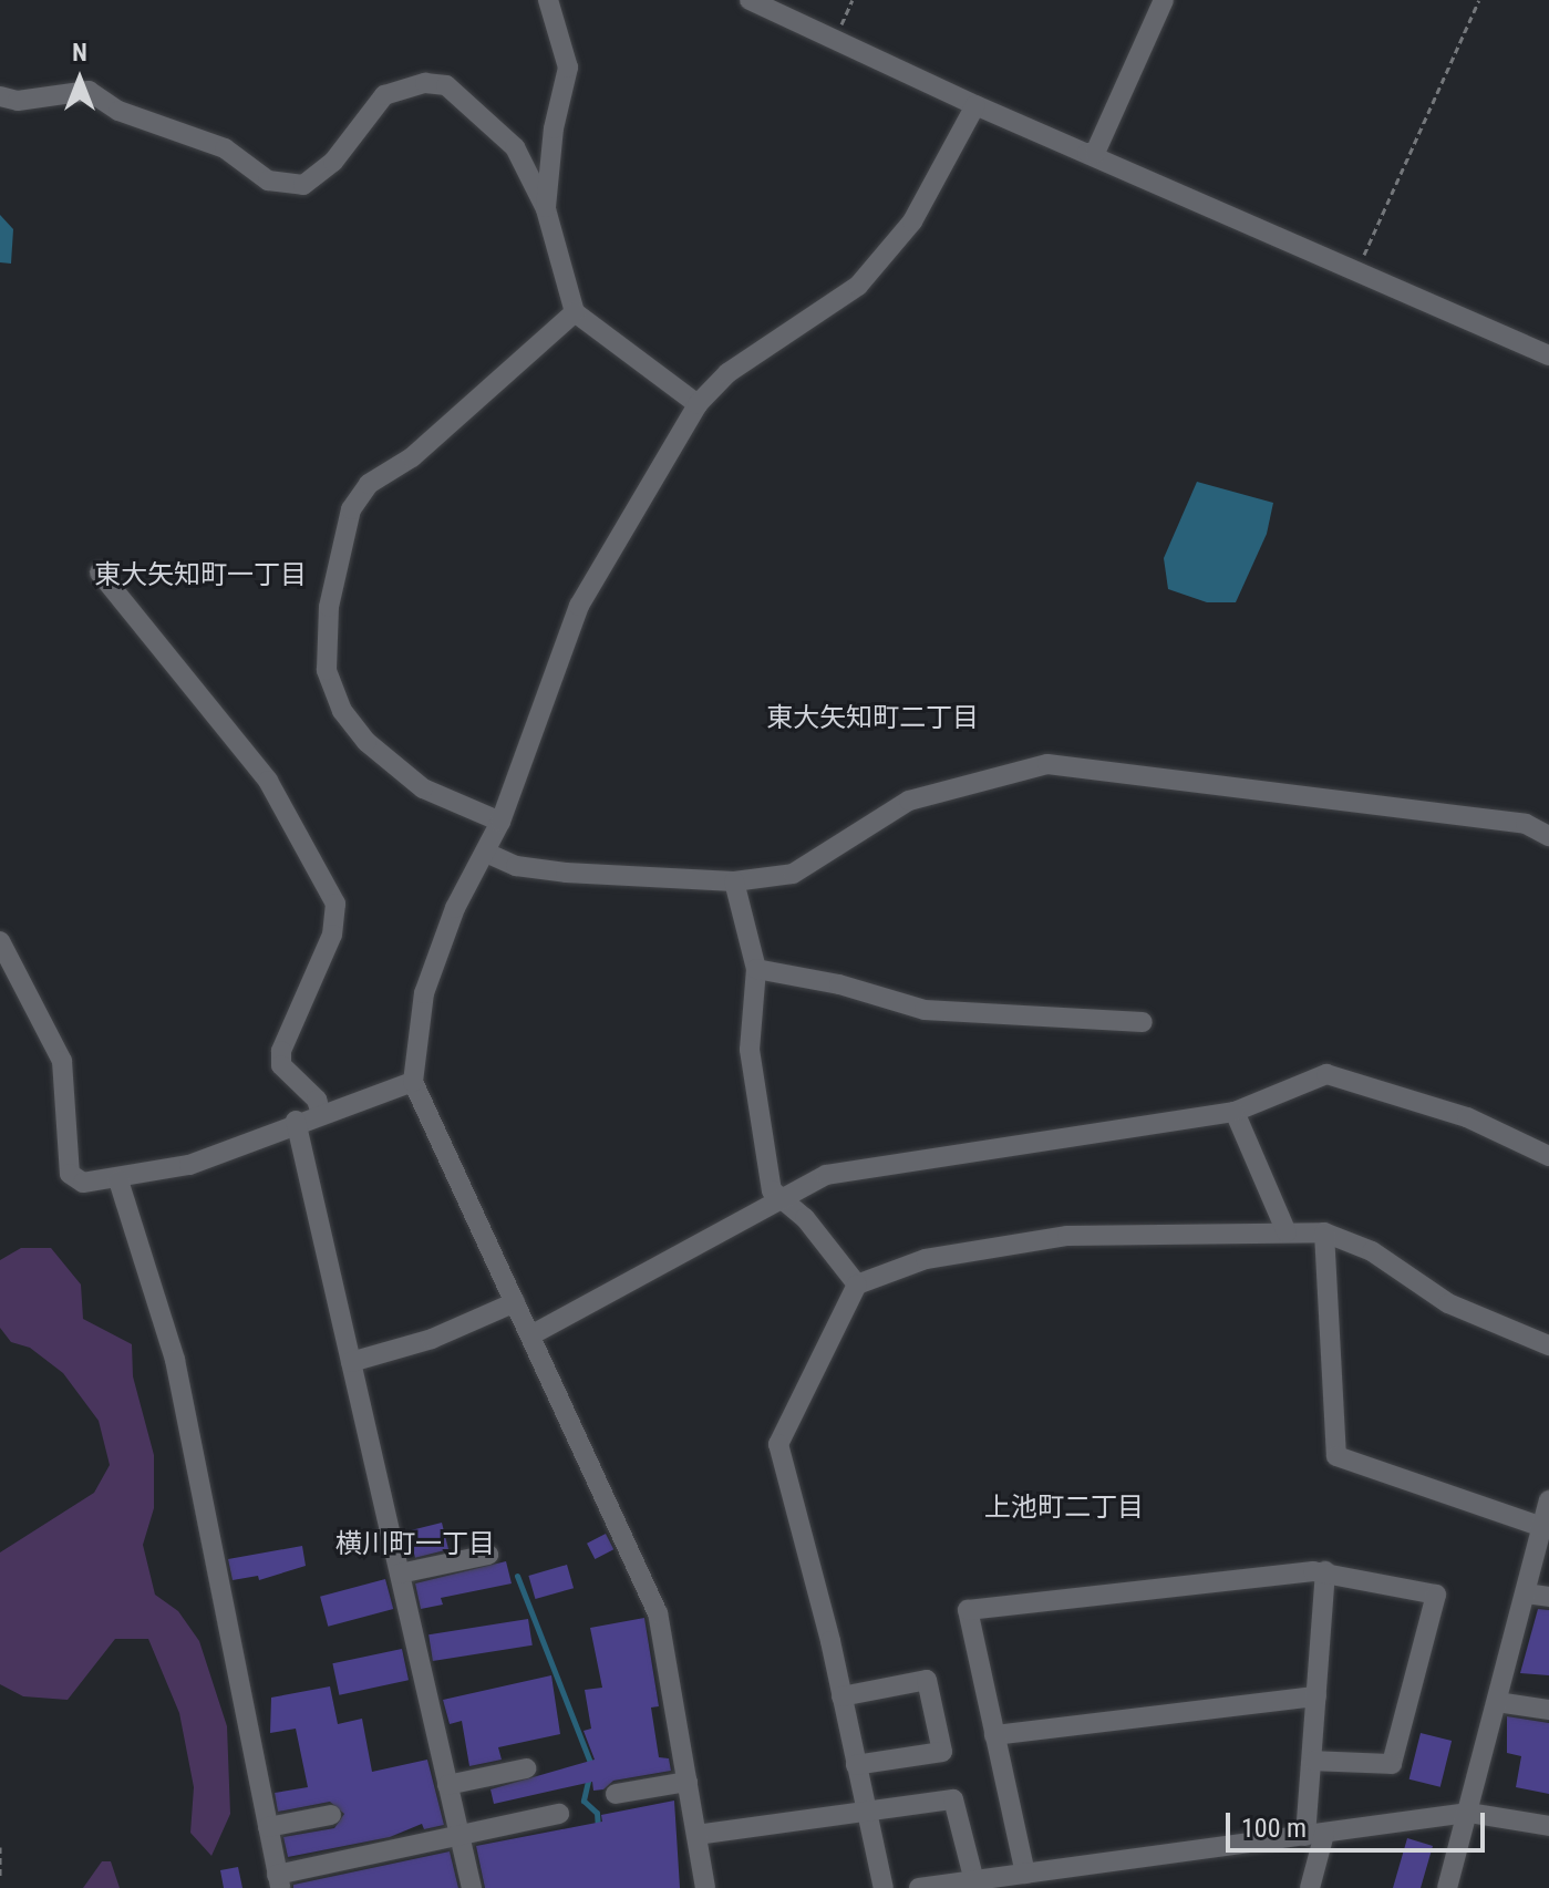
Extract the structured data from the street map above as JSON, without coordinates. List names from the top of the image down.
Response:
{
  "districts": [
    "東大矢知町一丁目",
    "東大矢知町二丁目",
    "上池町二丁目",
    "横川町一丁目"
  ],
  "scale_bar": "100 m",
  "north": "top"
}
